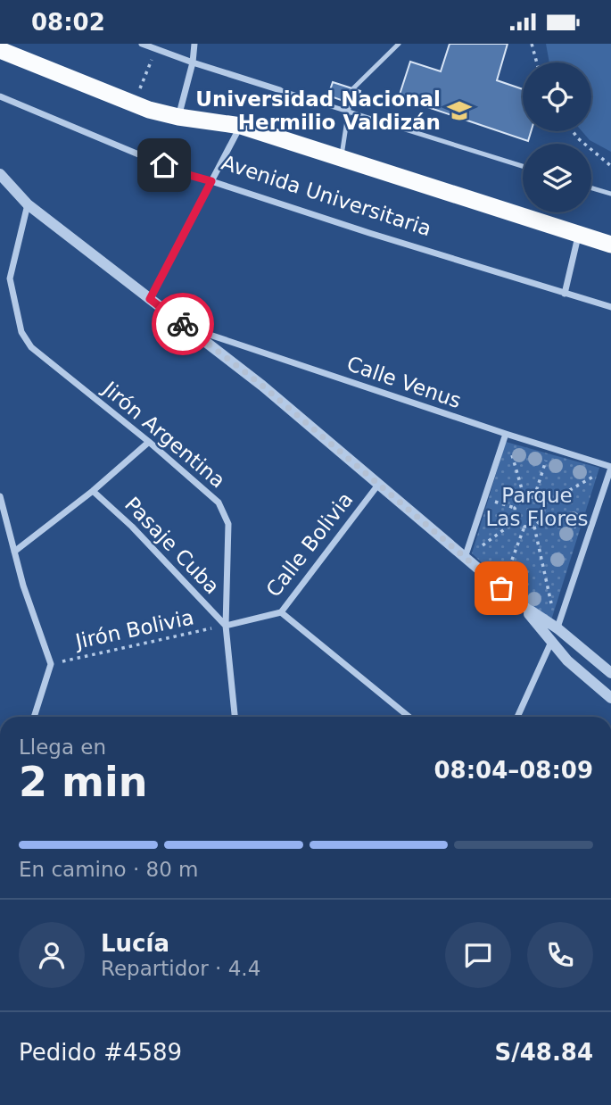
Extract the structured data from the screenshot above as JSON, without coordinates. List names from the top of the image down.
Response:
{
  "streets": {
    "highway": ["Avenida Universitaria"],
    "street": [
      "Calle Venus",
      "Jirón Argentina",
      "Calle Bolivia",
      "Pasaje Cuba"
    ],
    "path": ["Jirón Bolivia"]
  },
  "crossings": [
    ["Jirón Argentina", "Calle Bolivia"],
    ["Jirón Argentina", "Pasaje Cuba"],
    ["Jirón Argentina", "Jirón Bolivia"],
    ["Calle Bolivia", "Pasaje Cuba"],
    ["Calle Bolivia", "Jirón Bolivia"],
    ["Pasaje Cuba", "Jirón Bolivia"]
  ],
  "parks": ["Parque Las Flores"],
  "places": {
    "school or university": ["Universidad Nacional Hermilio Valdizán"]
  },
  "page": {
    "status": "08:02",
    "heading": ["2 min", "Llega en", "08:04–08:09"],
    "panel": [
      "Lucía",
      "Repartidor · 4.4",
      "Pedido #4589",
      "S/48.84"
    ],
    "bar": "En camino · 80 m"
  }
}
